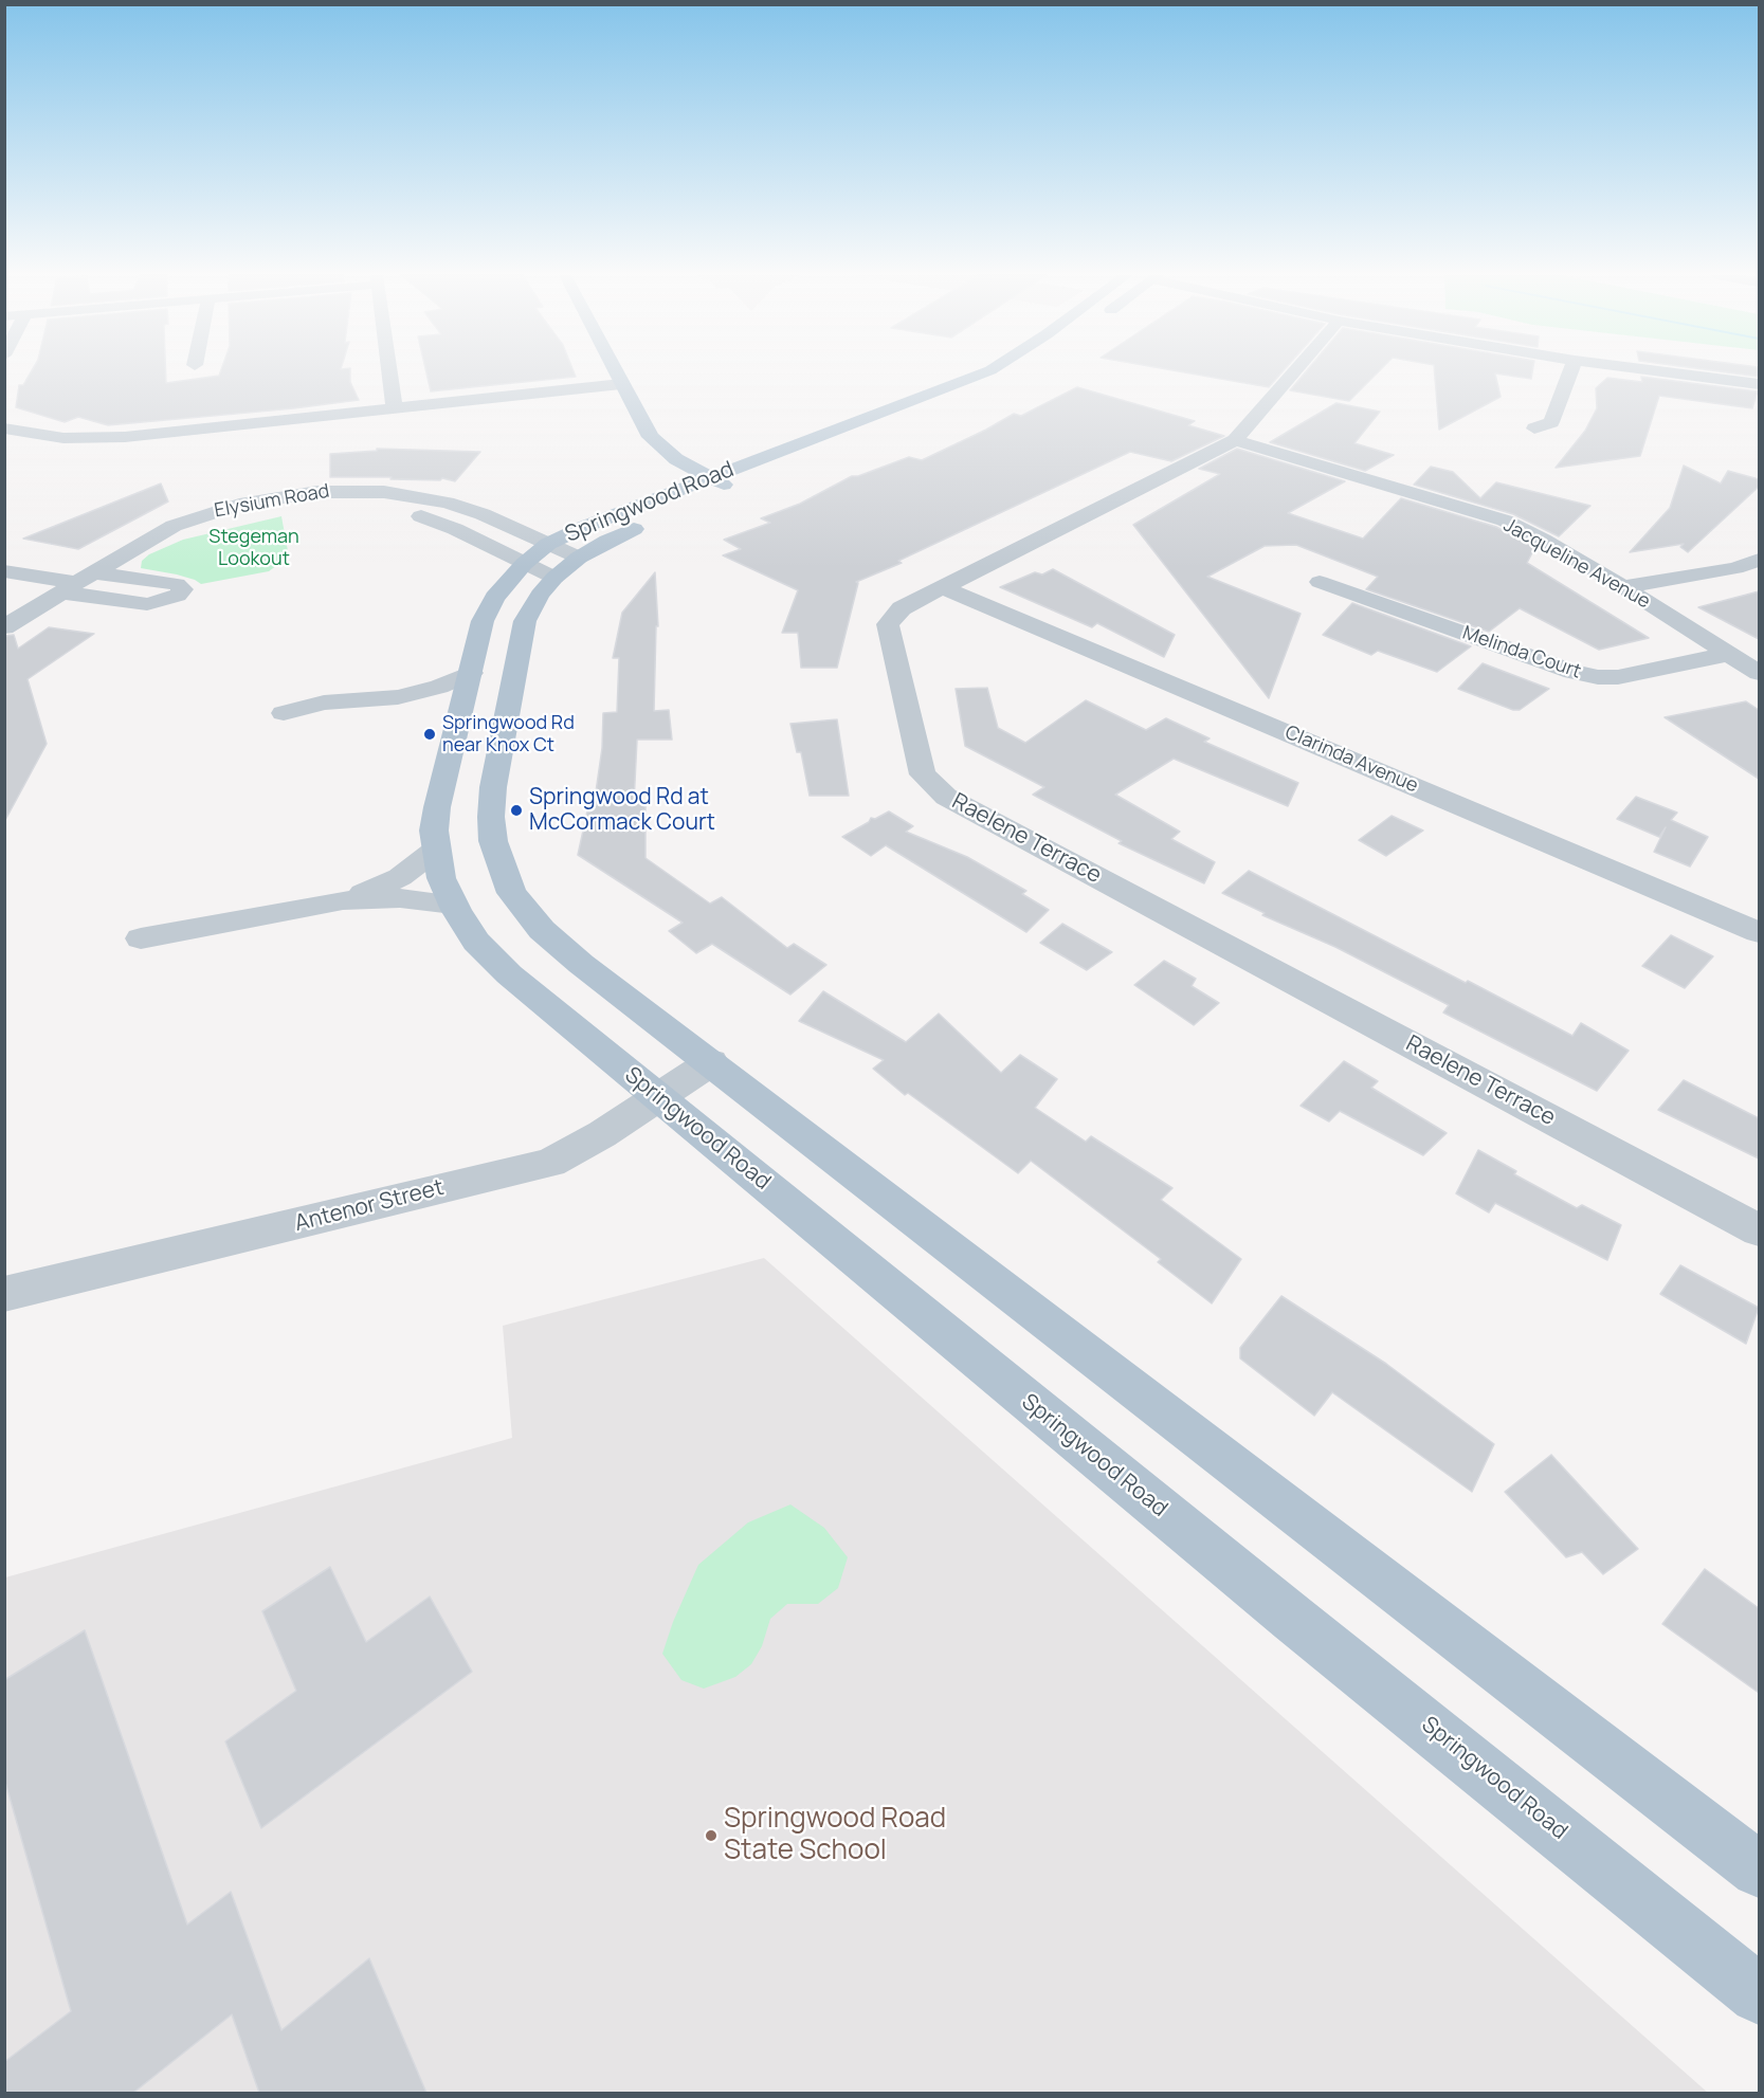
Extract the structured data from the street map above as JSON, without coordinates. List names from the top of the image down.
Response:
{
  "streets": {
    "main road": ["Springwood Road"],
    "street": [
      "Elysium Road",
      "Jacqueline Avenue",
      "Melinda Court",
      "Clarinda Avenue",
      "Raelene Terrace",
      "Antenor Street"
    ]
  },
  "crossings": [
    ["Elysium Road", "Springwood Road"],
    ["Springwood Road", "Antenor Street"],
    ["Jacqueline Avenue", "Melinda Court"],
    ["Jacqueline Avenue", "Raelene Terrace"],
    ["Clarinda Avenue", "Raelene Terrace"]
  ],
  "parks": ["Stegeman Lookout"],
  "places": ["Springwood Rd near Knox Ct", "Springwood Rd at McCormack Court", "Springwood Road State School"]
}
